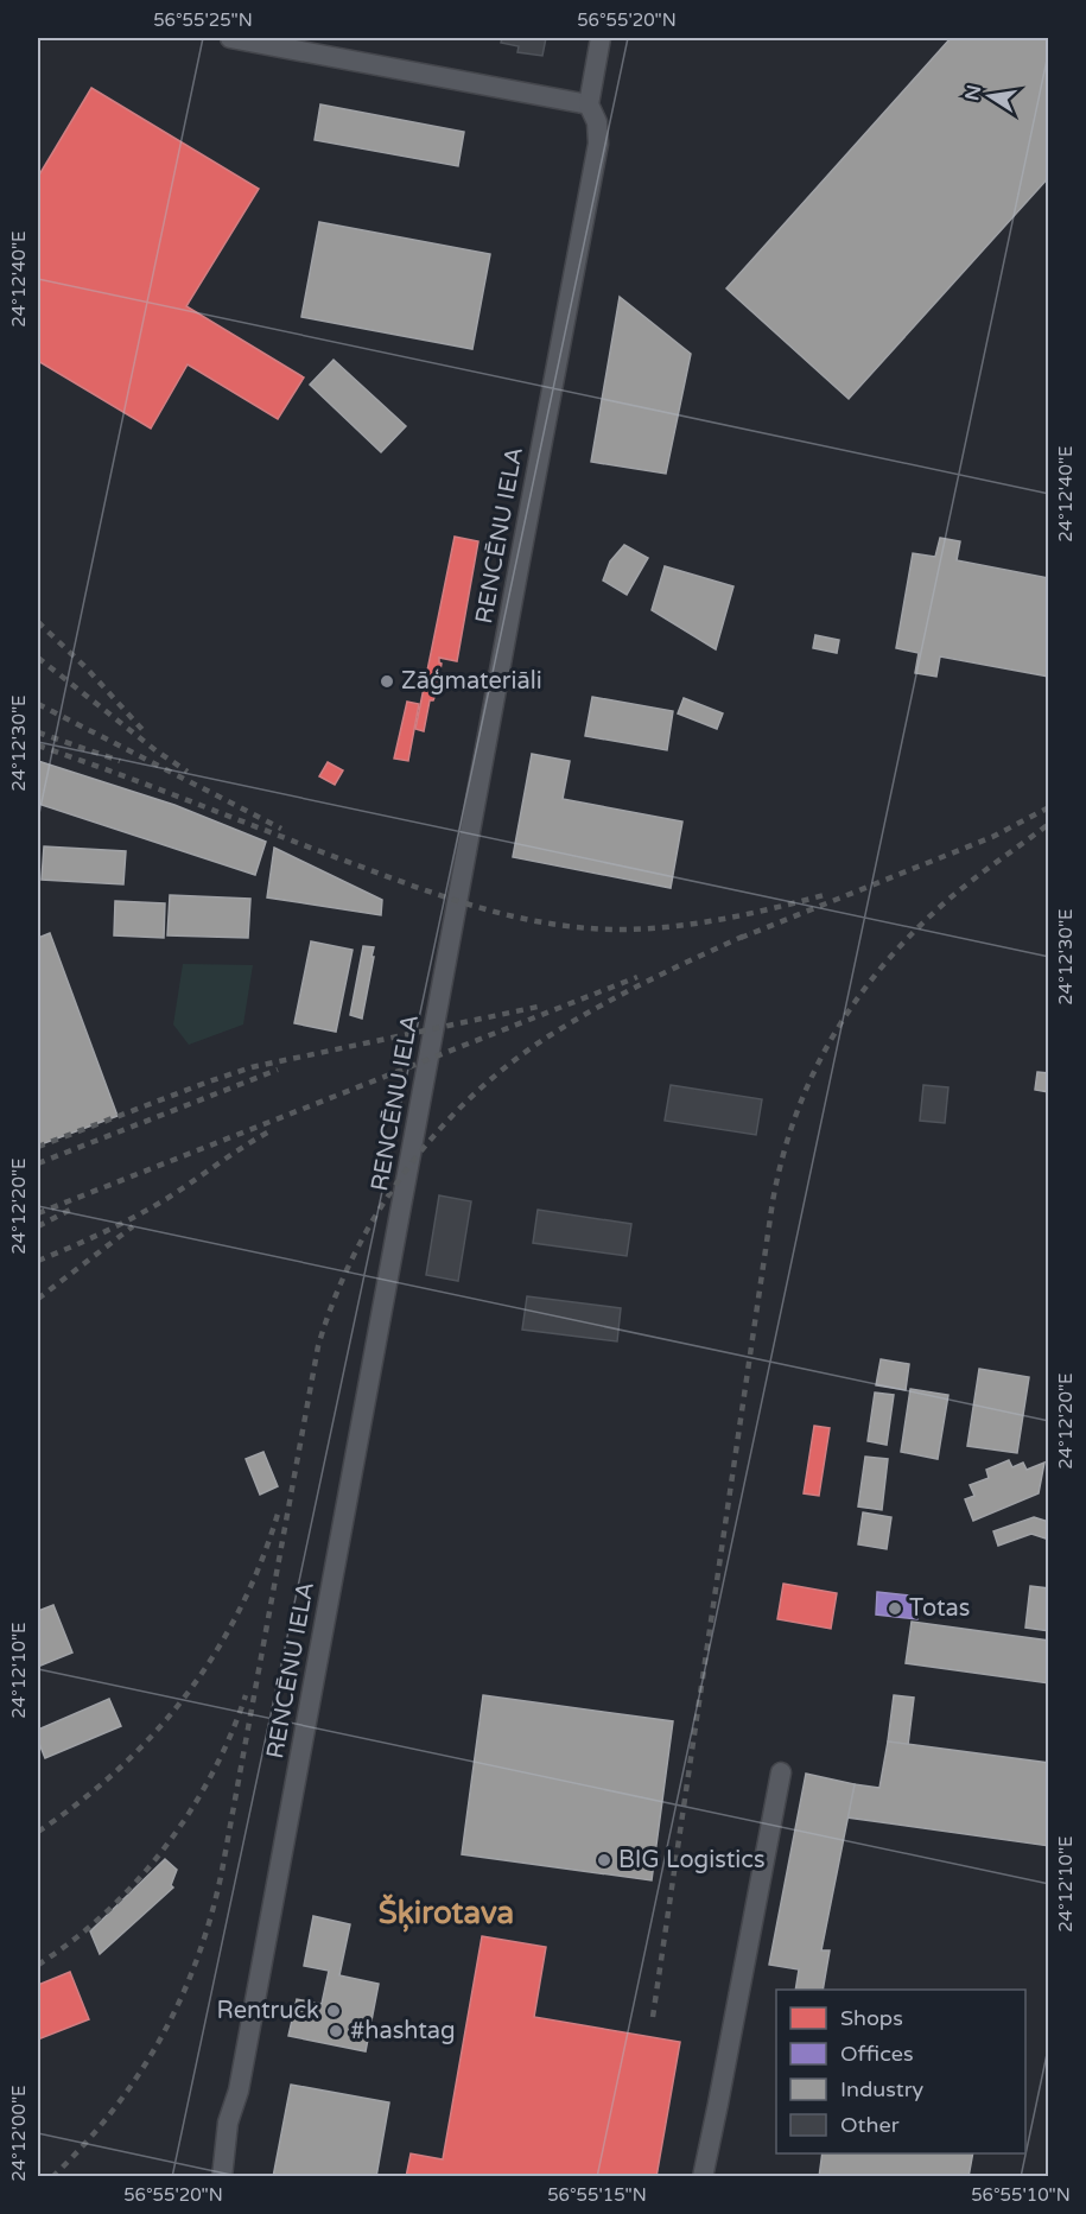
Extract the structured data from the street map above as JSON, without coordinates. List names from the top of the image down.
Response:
{
  "streets": {
    "street": ["RENCĒNU IELA"]
  },
  "districts": ["Šķirotava"],
  "places": [
    "Zāģmateriāli",
    "Totas",
    "BIG Logistics",
    "Rentruck",
    "#hashtag"
  ],
  "legend": [
    "Shops",
    "Offices",
    "Industry",
    "Other"
  ],
  "north": "left",
  "coordinates": [
    "56°55'25\"N",
    "56°55'20\"N",
    "24°12'40\"E",
    "24°12'30\"E",
    "24°12'20\"E",
    "24°12'10\"E",
    "24°12'00\"E",
    "56°55'15\"N",
    "56°55'10\"N"
  ]
}
